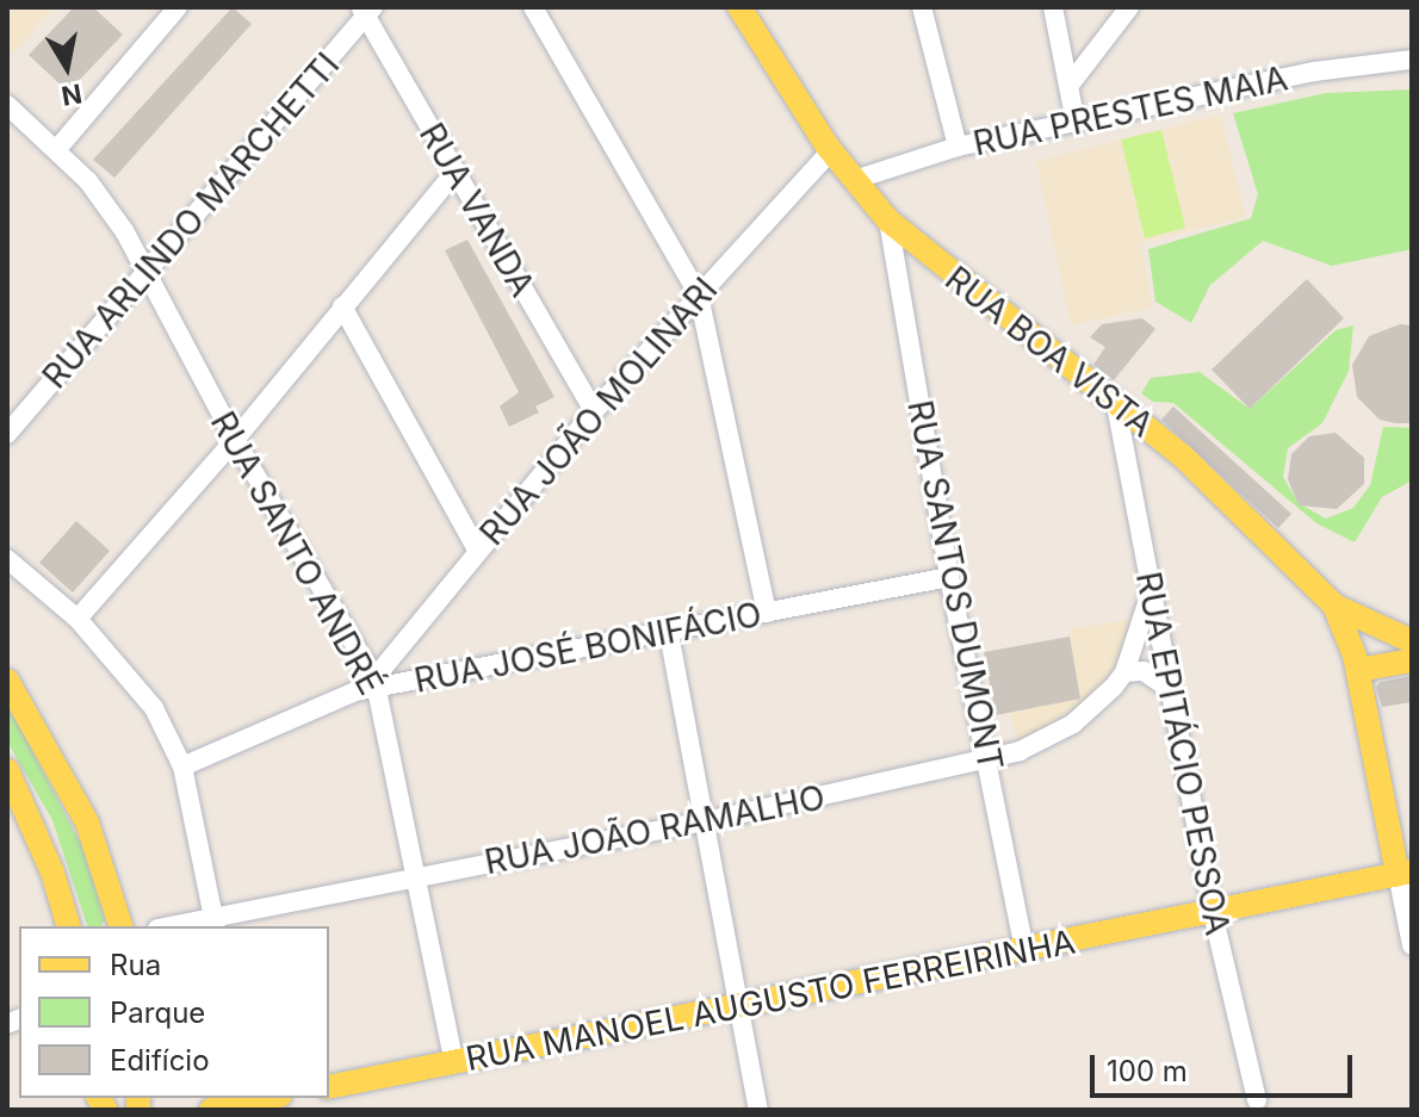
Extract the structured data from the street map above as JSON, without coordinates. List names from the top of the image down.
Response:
{
  "streets": {
    "main road": ["RUA BOA VISTA", "RUA MANOEL AUGUSTO FERREIRINHA"],
    "street": [
      "RUA PRESTES MAIA",
      "RUA VANDA",
      "RUA ARLINDO MARCHETTI",
      "RUA JOÃO MOLINARI",
      "RUA SANTO ANDRÉ",
      "RUA SANTOS DUMONT",
      "RUA JOSÉ BONIFÁCIO",
      "RUA EPITÁCIO PESSOA",
      "RUA JOÃO RAMALHO"
    ]
  },
  "crossings": [
    ["RUA PRESTES MAIA", "RUA BOA VISTA"],
    ["RUA VANDA", "RUA ARLINDO MARCHETTI"],
    ["RUA VANDA", "RUA JOÃO MOLINARI"],
    ["RUA ARLINDO MARCHETTI", "RUA SANTO ANDRÉ"],
    ["RUA BOA VISTA", "RUA JOÃO MOLINARI"],
    ["RUA BOA VISTA", "RUA SANTOS DUMONT"],
    ["RUA BOA VISTA", "RUA EPITÁCIO PESSOA"],
    ["RUA JOÃO MOLINARI", "RUA SANTO ANDRÉ"],
    ["RUA JOÃO MOLINARI", "RUA JOSÉ BONIFÁCIO"],
    ["RUA SANTO ANDRÉ", "RUA JOSÉ BONIFÁCIO"],
    ["RUA SANTO ANDRÉ", "RUA JOÃO RAMALHO"],
    ["RUA SANTO ANDRÉ", "RUA MANOEL AUGUSTO FERREIRINHA"],
    ["RUA SANTOS DUMONT", "RUA JOSÉ BONIFÁCIO"],
    ["RUA SANTOS DUMONT", "RUA JOÃO RAMALHO"],
    ["RUA SANTOS DUMONT", "RUA MANOEL AUGUSTO FERREIRINHA"],
    ["RUA EPITÁCIO PESSOA", "RUA JOÃO RAMALHO"],
    ["RUA EPITÁCIO PESSOA", "RUA MANOEL AUGUSTO FERREIRINHA"]
  ],
  "legend": ["Rua", "Parque", "Edifício"],
  "scale_bar": "100 m",
  "north": "bottom"
}
